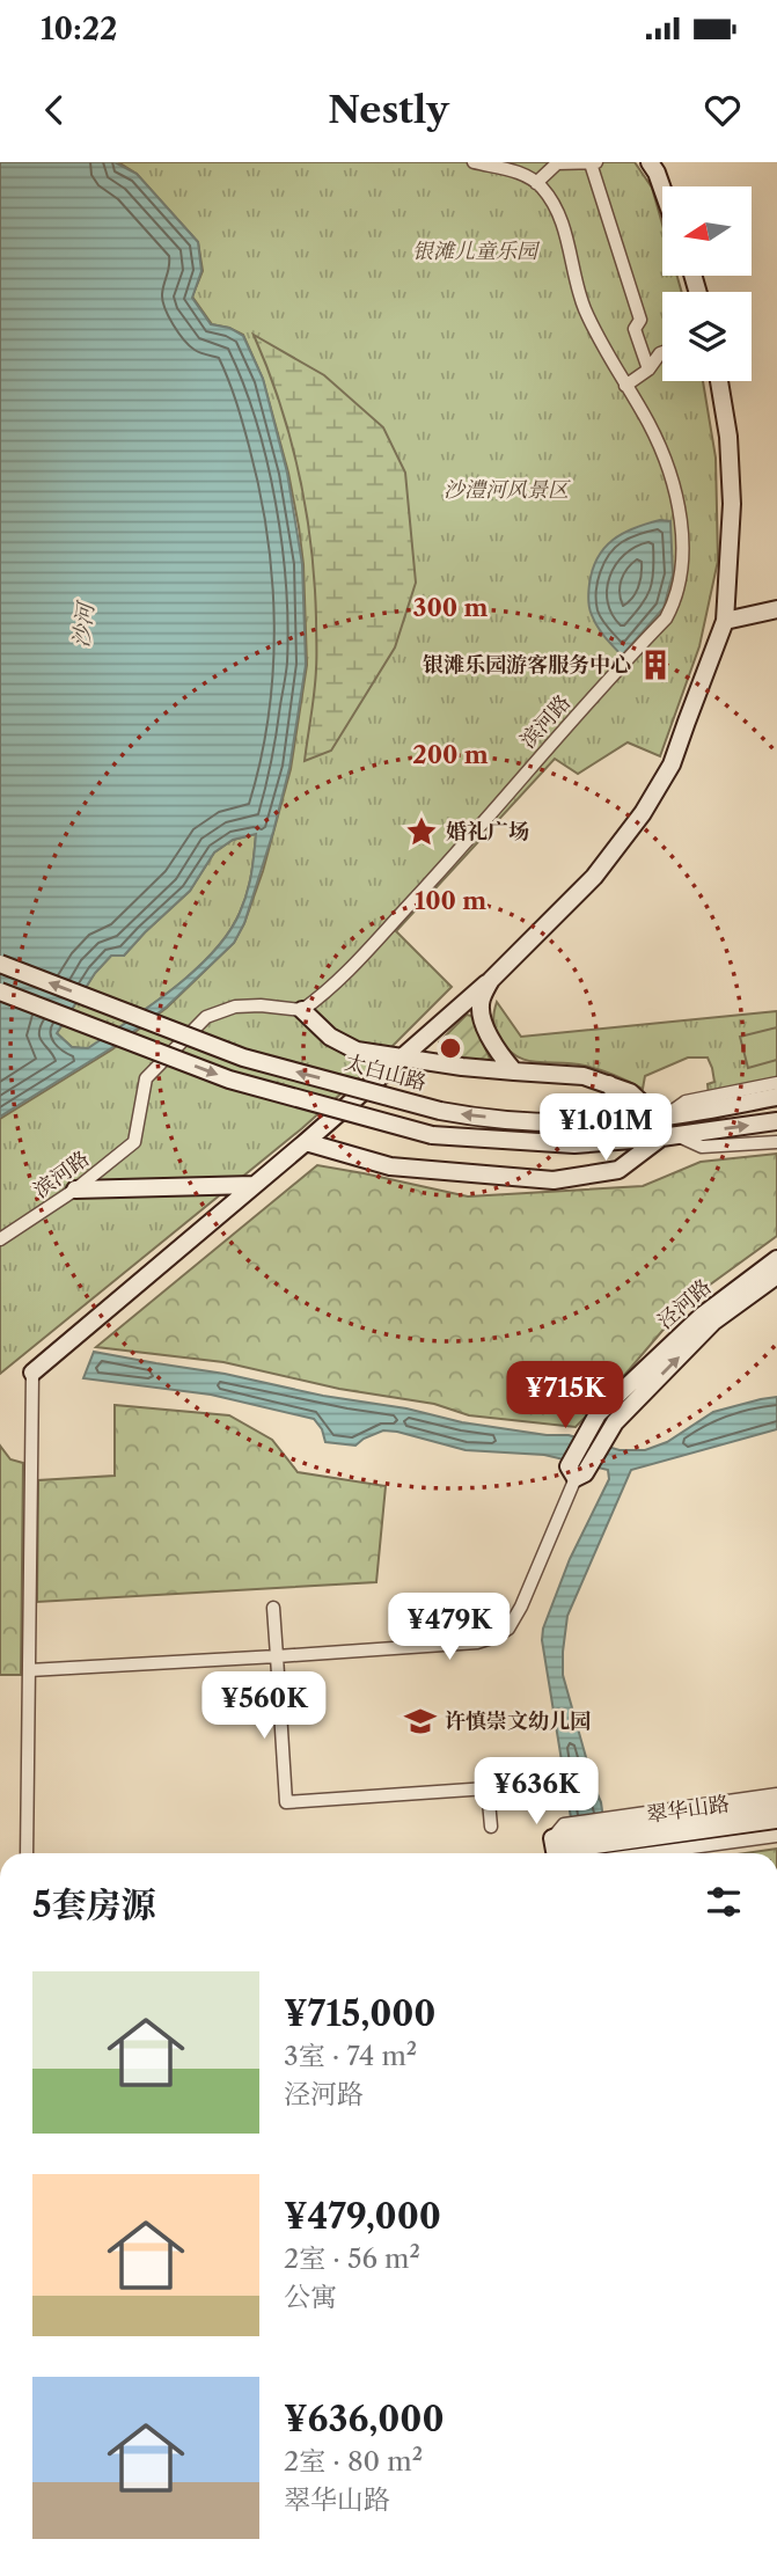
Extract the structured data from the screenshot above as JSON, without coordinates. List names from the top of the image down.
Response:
{
  "streets": {
    "street": [
      "滨河路",
      "太白山路",
      "泾河路",
      "翠华山路"
    ]
  },
  "water": ["沙河"],
  "parks": ["银滩儿童乐园", "沙澧河风景区"],
  "places": {
    "building": ["银滩乐园游客服务中心"],
    "place": ["婚礼广场"],
    "school or university": ["许慎崇文幼儿园"]
  },
  "north": "left",
  "page": {
    "status": "10:22",
    "header": "Nestly",
    "price": [
      "¥1.01M",
      "¥715K",
      "¥479K",
      "¥560K",
      "¥636K"
    ],
    "heading": "5套房源",
    "list": [
      {
        "name": "¥715,000",
        "note": "3室 · 74 m² · 泾河路"
      },
      {
        "name": "¥479,000",
        "note": "2室 · 56 m² · 公寓"
      },
      {
        "name": "¥636,000",
        "note": "2室 · 80 m² · 翠华山路"
      }
    ]
  },
  "rings": ["300 m", "200 m", "100 m"]
}
